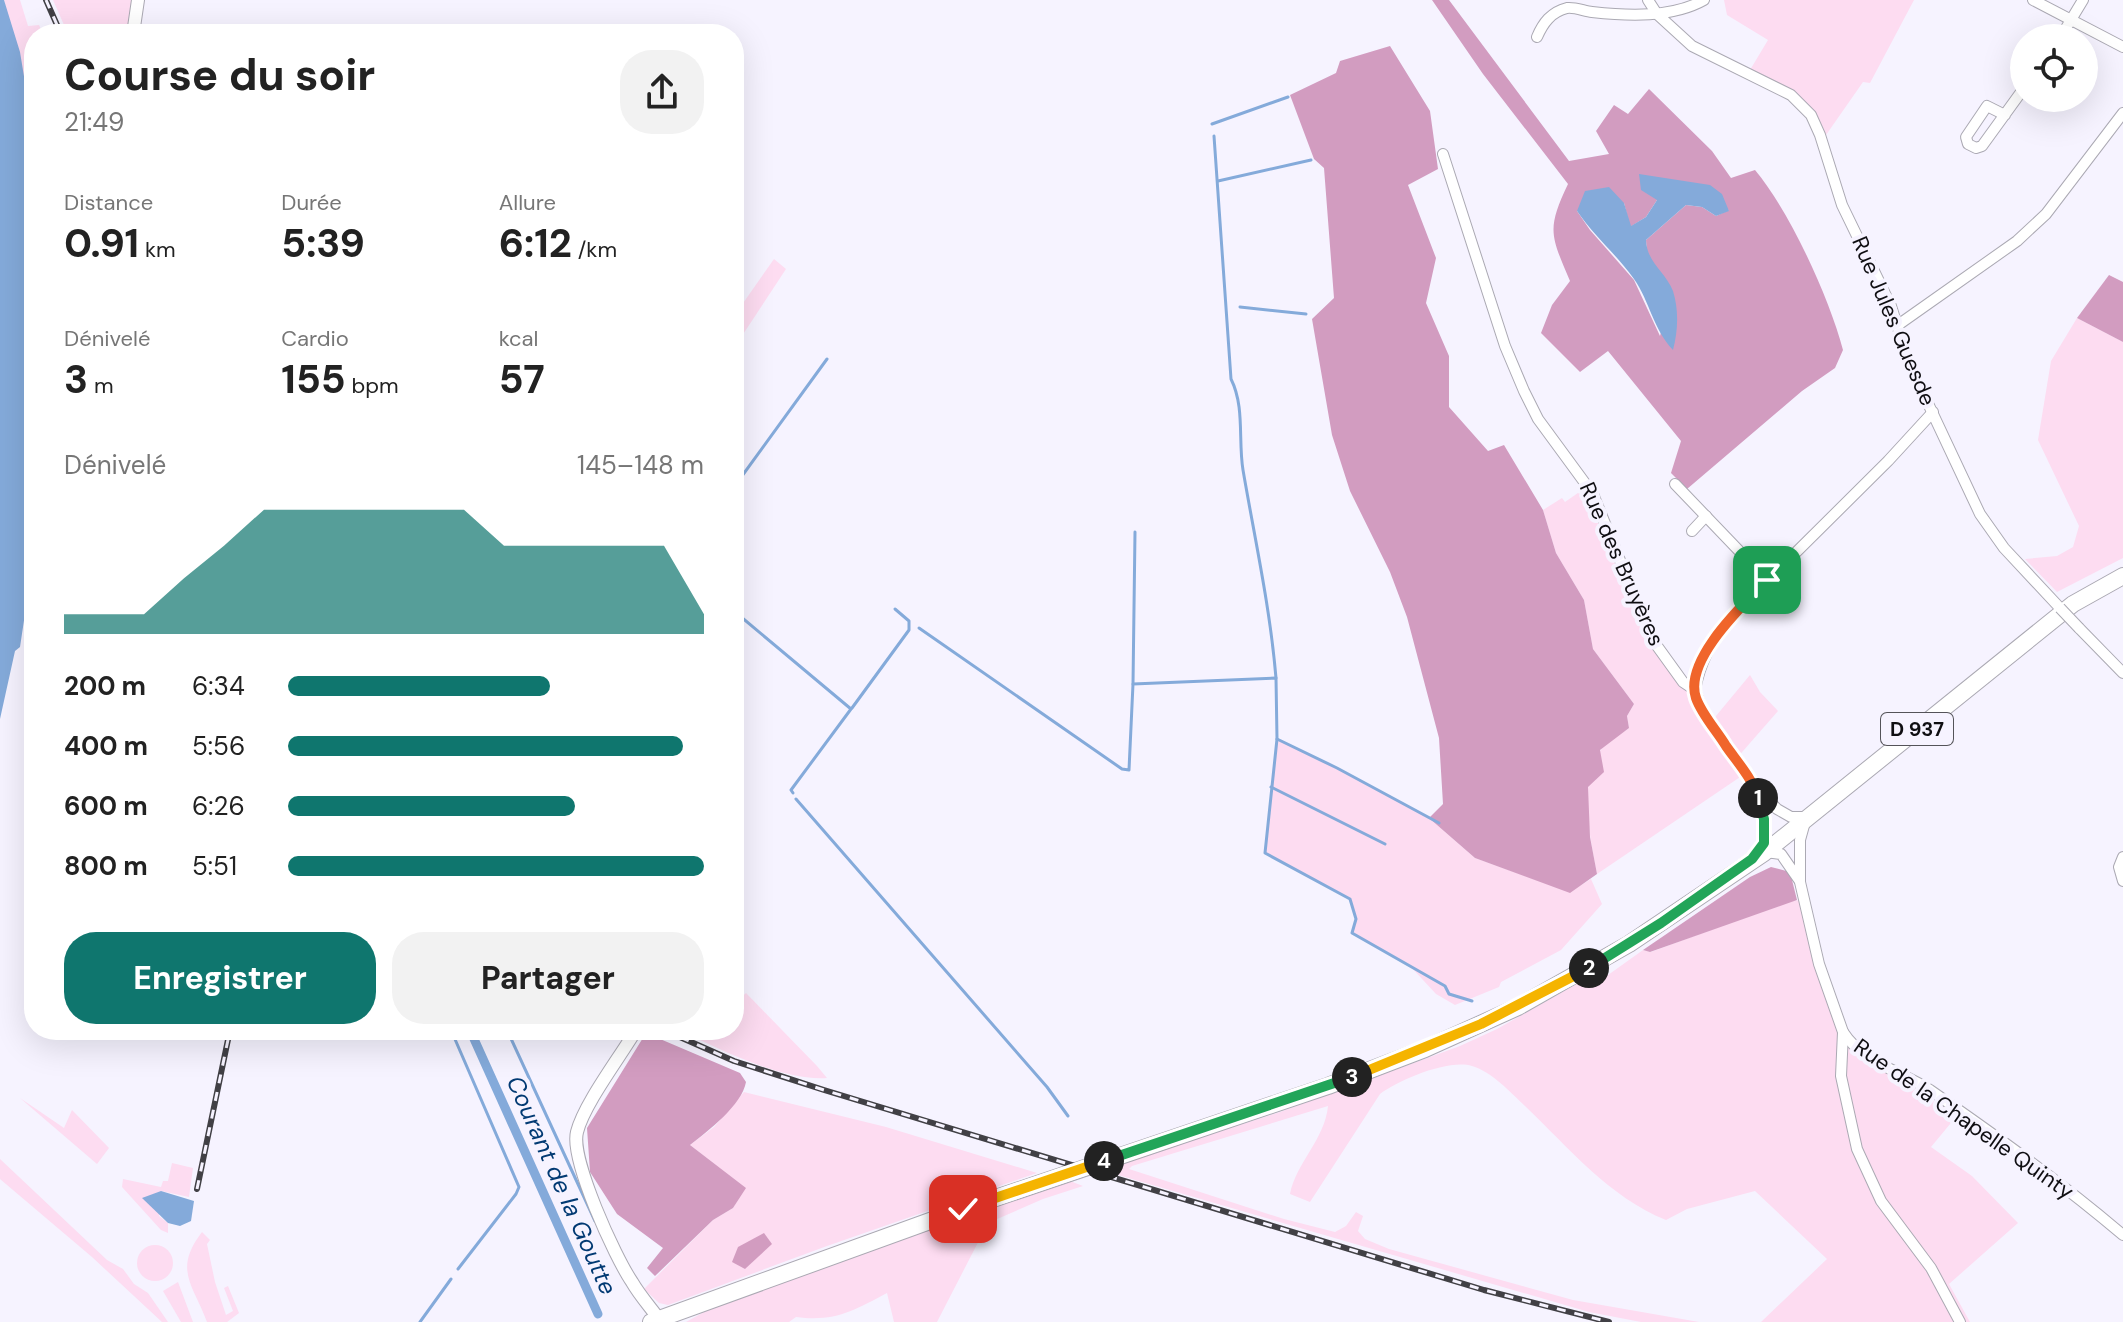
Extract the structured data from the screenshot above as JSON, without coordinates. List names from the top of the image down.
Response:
{
  "streets": {
    "main road": ["D 937"],
    "street": ["Rue Jules Guesde", "Rue des Bruyères", "Rue de la Chapelle Quinty"]
  },
  "crossings": [
    ["Rue des Bruyères", "D 937"]
  ],
  "water": ["Courant de la Goutte"],
  "page": {
    "heading": ["Course du soir", "21:49"],
    "stats": [
      ["Distance", "0.91 km"],
      ["Durée", "5:39"],
      ["Allure", "6:12 /km"],
      ["Dénivelé", "3 m"],
      ["Cardio", "155 bpm"],
      ["kcal", "57"]
    ],
    "chart": ["Dénivelé", "145–148 m"],
    "list": [
      {
        "name": "200 m",
        "note": "6:34"
      },
      {
        "name": "400 m",
        "note": "5:56"
      },
      {
        "name": "600 m",
        "note": "6:26"
      },
      {
        "name": "800 m",
        "note": "5:51"
      }
    ],
    "pins": [
      "1",
      "2",
      "3",
      "4"
    ],
    "buttons": ["Enregistrer", "Partager"]
  }
}
